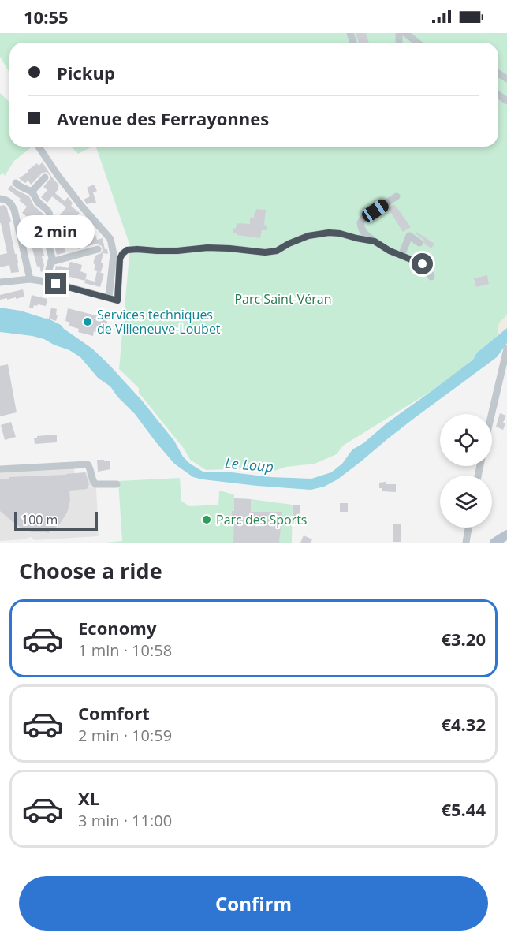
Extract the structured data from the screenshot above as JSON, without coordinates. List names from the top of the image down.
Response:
{
  "water": ["Le Loup"],
  "parks": ["Parc Saint-Véran"],
  "places": ["Services techniques de Villeneuve-Loubet", "Parc des Sports"],
  "scale_bar": "100 m",
  "page": {
    "status": "10:55",
    "banner": ["Pickup", "Avenue des Ferrayonnes"],
    "bubble": "2 min",
    "scale": "100 m",
    "heading": "Choose a ride",
    "list": [
      {
        "name": "Economy",
        "note": "1 min · 10:58",
        "value": "€3.20"
      },
      {
        "name": "Comfort",
        "note": "2 min · 10:59",
        "value": "€4.32"
      },
      {
        "name": "XL",
        "note": "3 min · 11:00",
        "value": "€5.44"
      }
    ],
    "buttons": "Confirm"
  }
}
